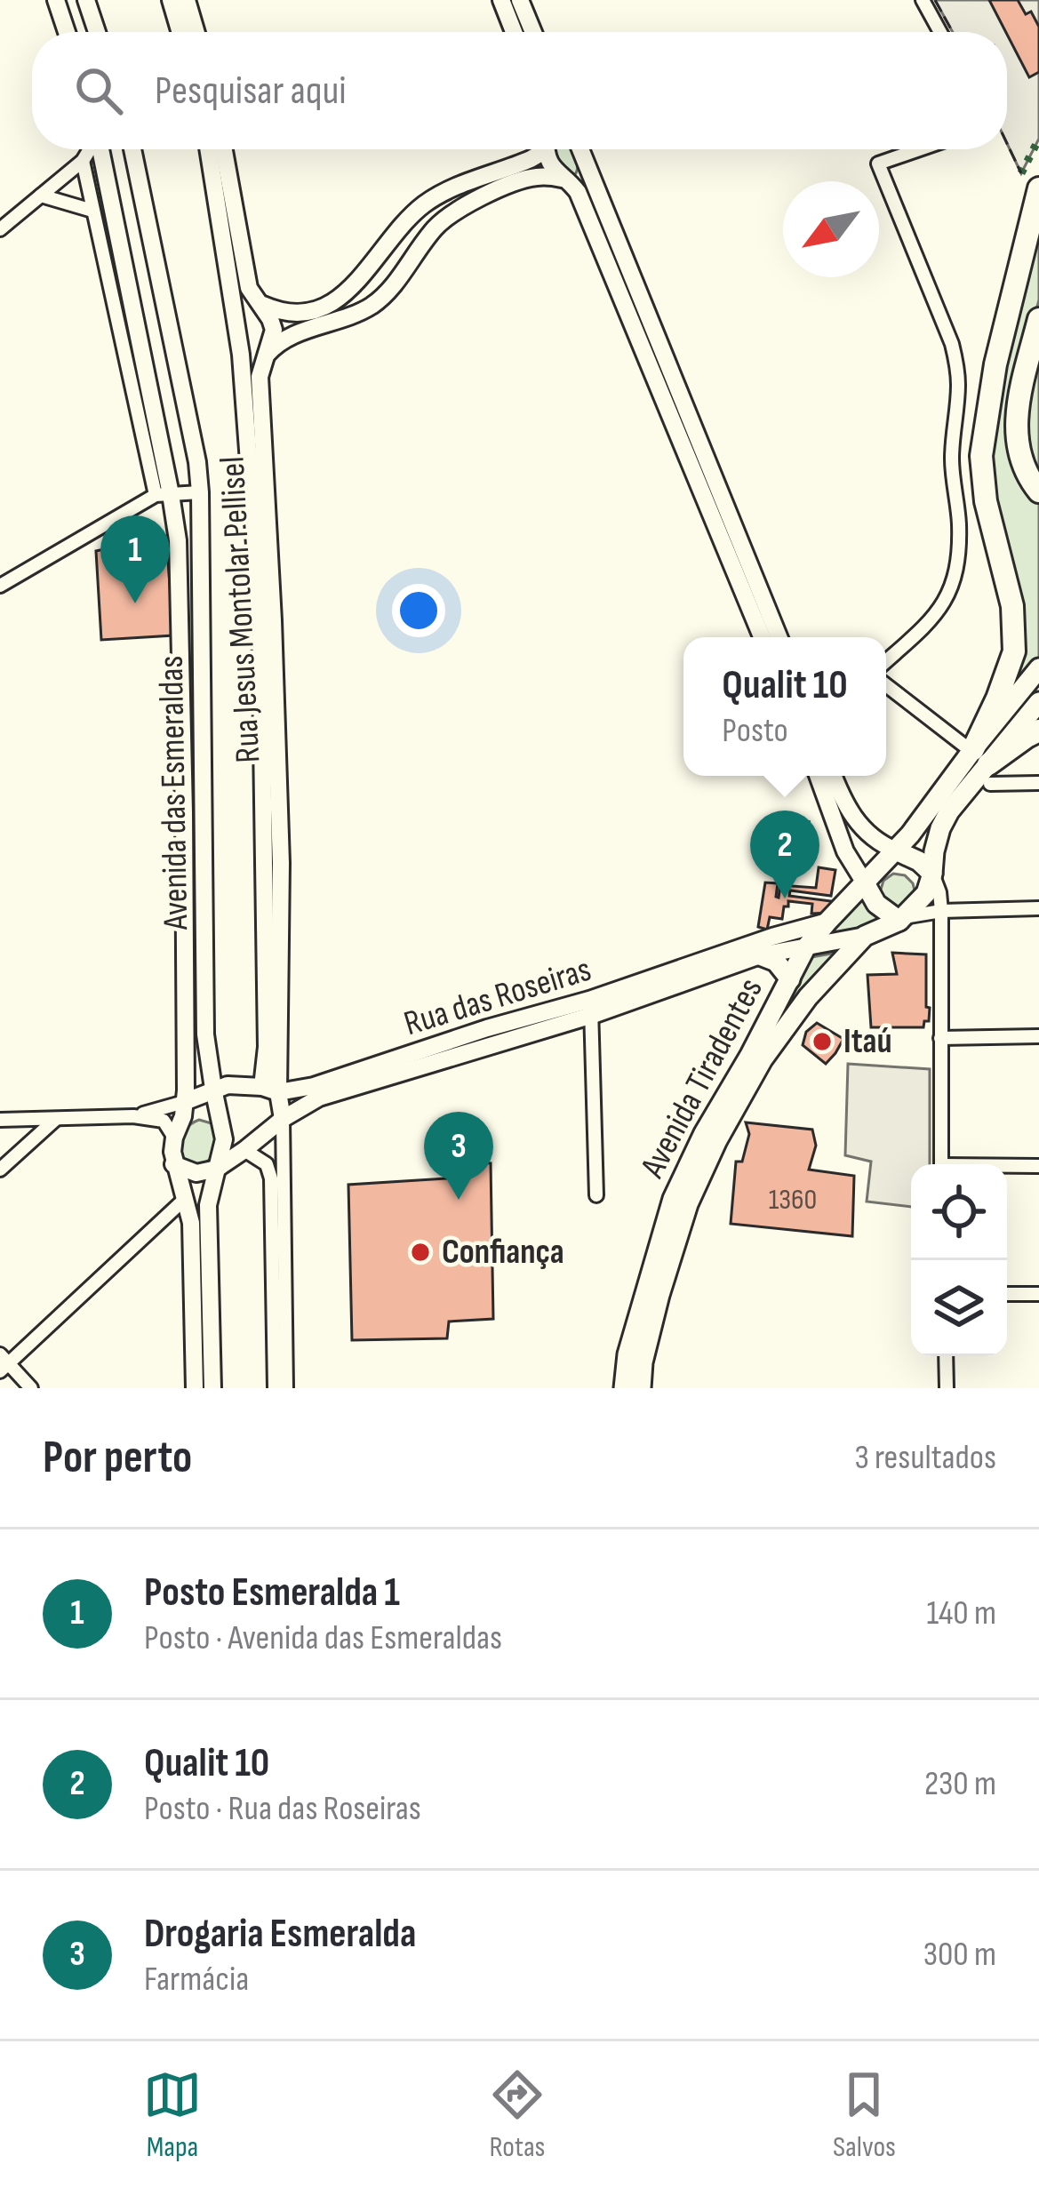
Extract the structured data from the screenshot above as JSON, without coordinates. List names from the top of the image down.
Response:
{
  "streets": {
    "main road": [
      "Rua Jesus Montolar Pellisel",
      "Avenida das Esmeraldas",
      "Rua das Roseiras",
      "Avenida Tiradentes"
    ]
  },
  "crossings": [
    ["Rua Jesus Montolar Pellisel", "Rua das Roseiras"],
    ["Avenida das Esmeraldas", "Rua das Roseiras"],
    ["Rua das Roseiras", "Avenida Tiradentes"]
  ],
  "places": ["Itaú", "Confiança"],
  "house_numbers": ["1360"],
  "north": "bottom left",
  "page": {
    "search": "Pesquisar aqui",
    "pins": ["1", "2", "3"],
    "popup": ["Qualit 10", "Posto"],
    "heading": ["Por perto", "3 resultados"],
    "list": [
      {
        "mark": "1",
        "name": "Posto Esmeralda 1",
        "note": "Posto · Avenida das Esmeraldas",
        "value": "140 m"
      },
      {
        "mark": "2",
        "name": "Qualit 10",
        "note": "Posto · Rua das Roseiras",
        "value": "230 m"
      },
      {
        "mark": "3",
        "name": "Drogaria Esmeralda",
        "note": "Farmácia",
        "value": "300 m"
      }
    ],
    "nav": ["Mapa", "Rotas", "Salvos"]
  }
}
